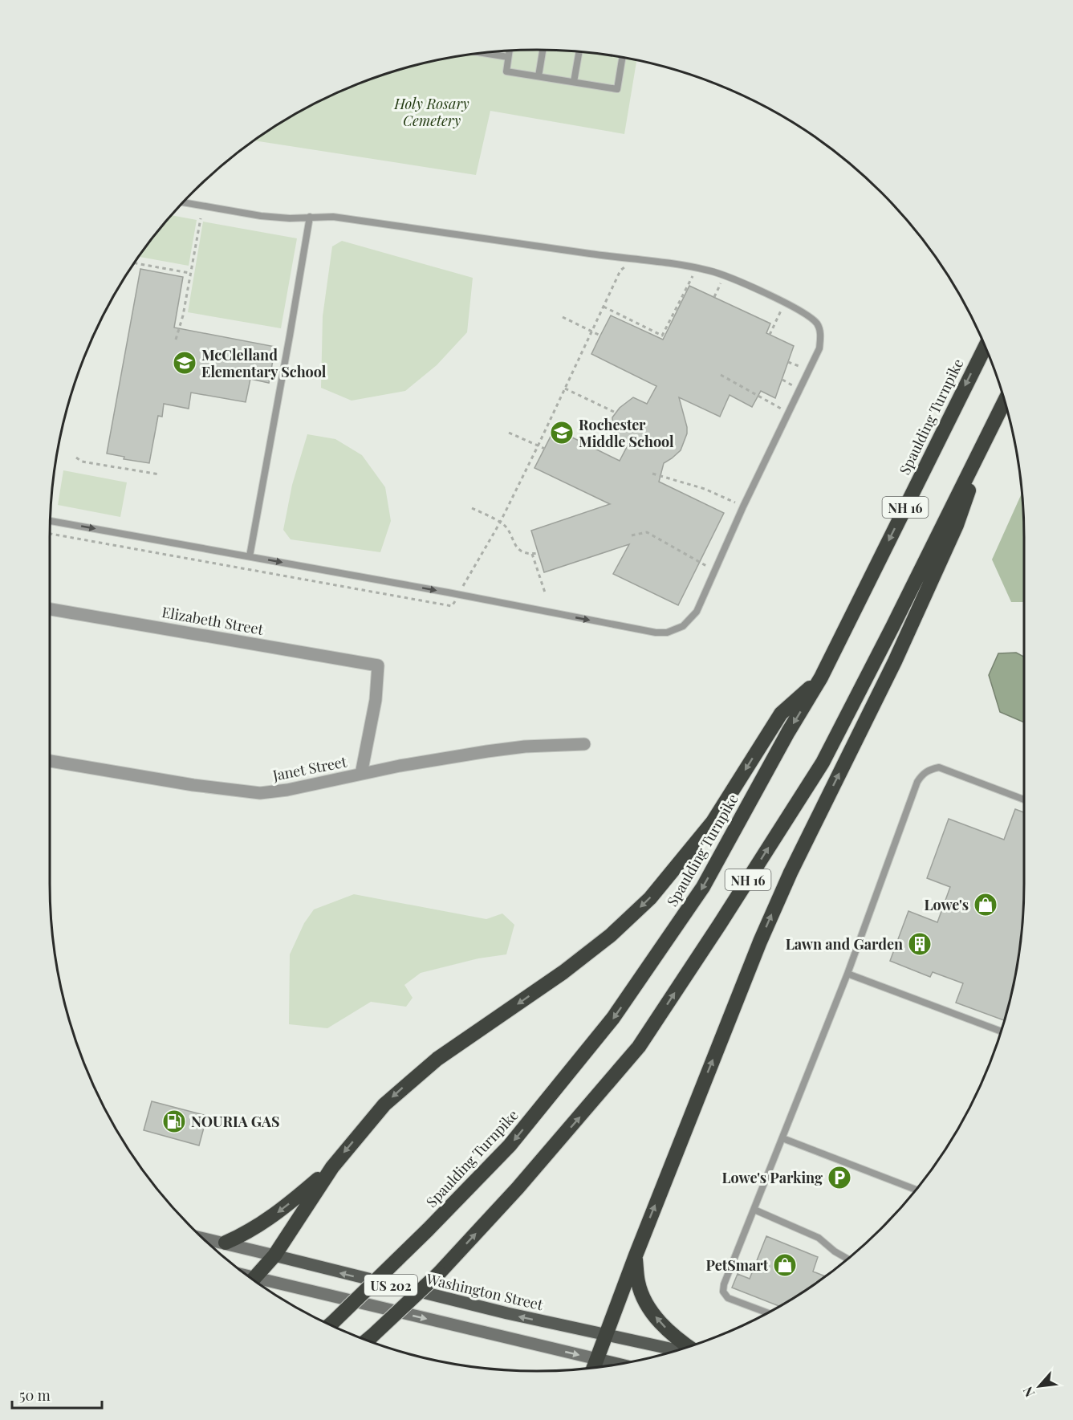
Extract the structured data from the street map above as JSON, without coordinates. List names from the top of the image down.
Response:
{
  "streets": {
    "highway": ["Spaulding Turnpike", "NH 16"],
    "main road": ["US 202", "Washington Street"],
    "street": ["Elizabeth Street", "Janet Street"]
  },
  "crossings": [
    ["Elizabeth Street", "Janet Street"]
  ],
  "parks": ["Holy Rosary Cemetery"],
  "places": {
    "school or university": ["McClelland Elementary School", "Rochester Middle School"],
    "shop": ["Lowe's", "PetSmart"],
    "building": ["Lawn and Garden"],
    "fuel station": ["NOURIA GAS"],
    "parking": ["Lowe's Parking"]
  },
  "scale_bar": "50 m",
  "north": "bottom left"
}
